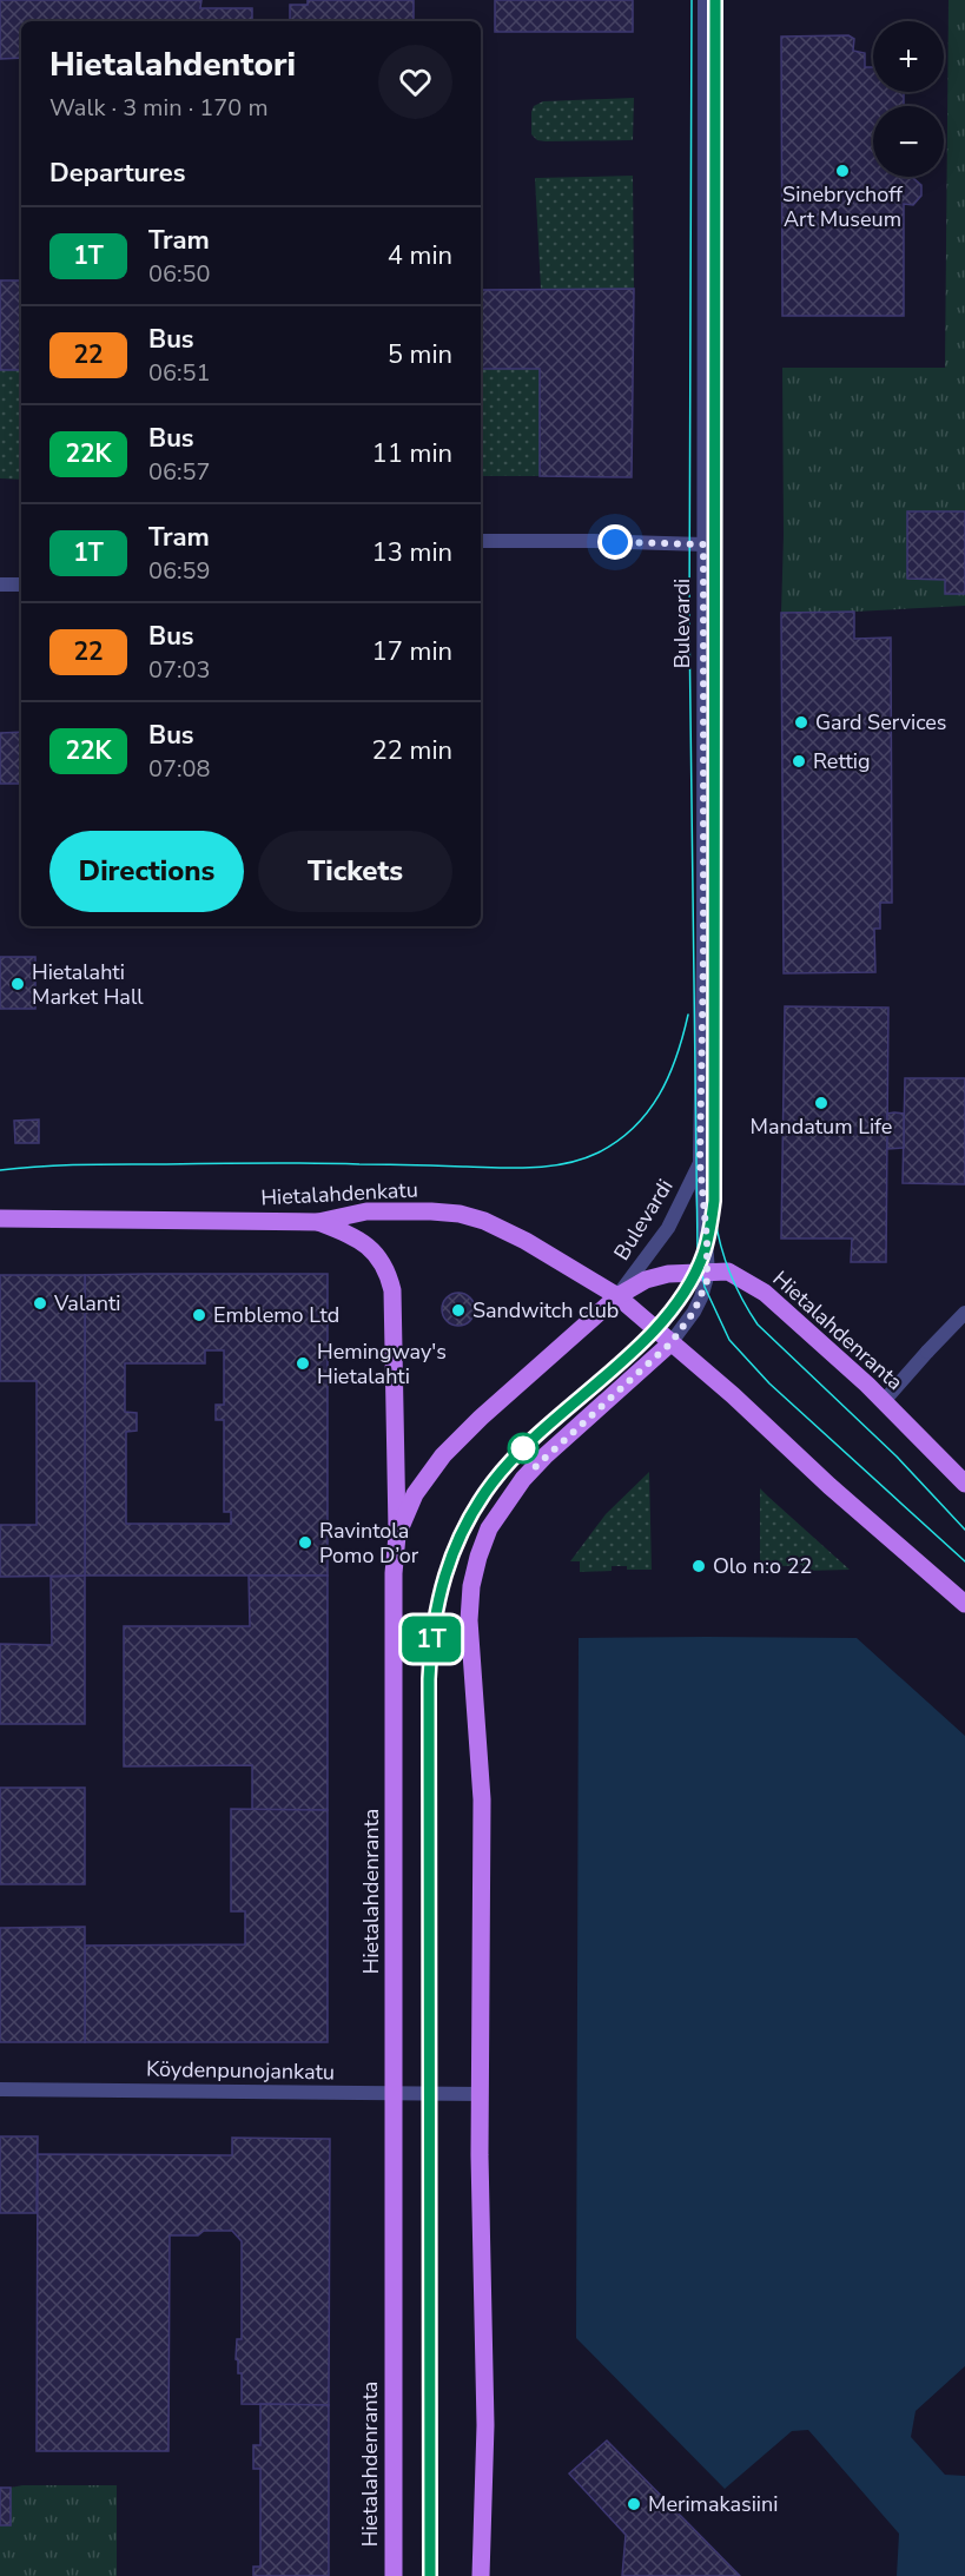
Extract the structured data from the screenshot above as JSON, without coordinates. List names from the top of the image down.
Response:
{
  "streets": {
    "main road": ["Hietalahdenkatu", "Hietalahdenranta"],
    "street": ["Bulevardi", "Köydenpunojankatu"]
  },
  "crossings": [
    ["Bulevardi", "Hietalahdenkatu"],
    ["Bulevardi", "Hietalahdenranta"],
    ["Hietalahdenkatu", "Hietalahdenranta"],
    ["Hietalahdenranta", "Köydenpunojankatu"]
  ],
  "places": [
    "Sinebrychoff Art Museum",
    "Gard Services",
    "Rettig",
    "Hietalahti Market Hall",
    "Mandatum Life",
    "Valanti",
    "Sandwitch club",
    "Emblemo Ltd",
    "Hemingway's Hietalahti",
    "Ravintola Pomo D’or",
    "Olo n:o 22",
    "Merimakasiini"
  ],
  "lines": ["tram line 1T"],
  "page": {
    "on_map": "1T",
    "map_buttons": ["+", "−"],
    "heading": [
      ["Hietalahdentori", "Walk · 3 min · 170 m"],
      "Departures"
    ],
    "list": [
      {
        "mark": "1T",
        "name": "Tram",
        "note": "06:50",
        "value": "4 min"
      },
      {
        "mark": "22",
        "name": "Bus",
        "note": "06:51",
        "value": "5 min"
      },
      {
        "mark": "22K",
        "name": "Bus",
        "note": "06:57",
        "value": "11 min"
      },
      {
        "mark": "1T",
        "name": "Tram",
        "note": "06:59",
        "value": "13 min"
      },
      {
        "mark": "22",
        "name": "Bus",
        "note": "07:03",
        "value": "17 min"
      },
      {
        "mark": "22K",
        "name": "Bus",
        "note": "07:08",
        "value": "22 min"
      }
    ],
    "buttons": ["Directions", "Tickets"]
  }
}
